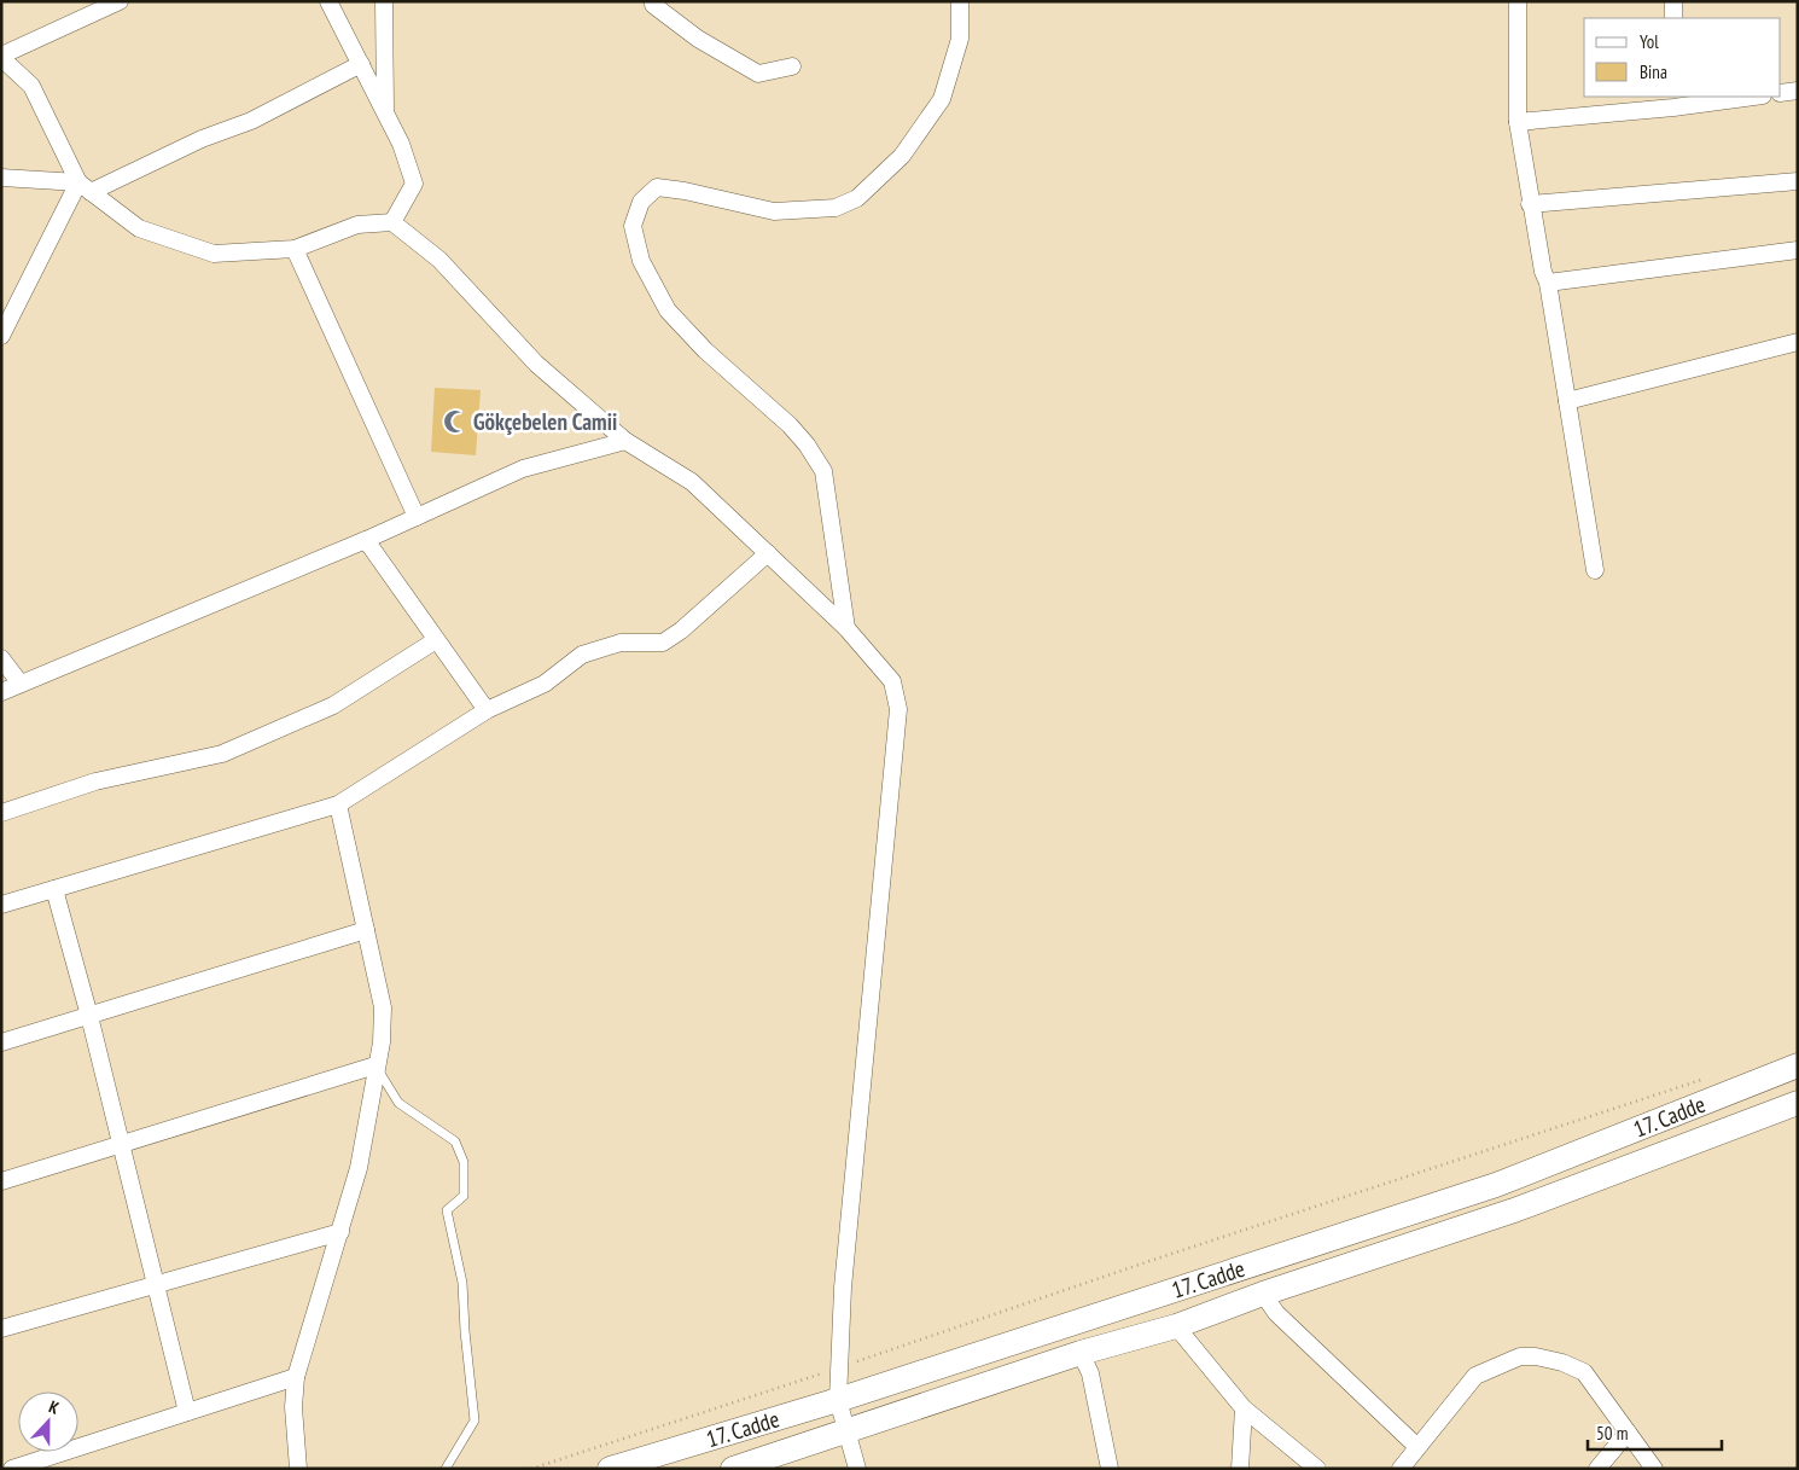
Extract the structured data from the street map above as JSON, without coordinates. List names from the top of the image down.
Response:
{
  "streets": {
    "street": ["17. Cadde"]
  },
  "places": {
    "mosque": ["Gökçebelen Camii"]
  },
  "legend": ["Yol", "Bina"],
  "scale_bar": "50 m",
  "north": "top"
}
